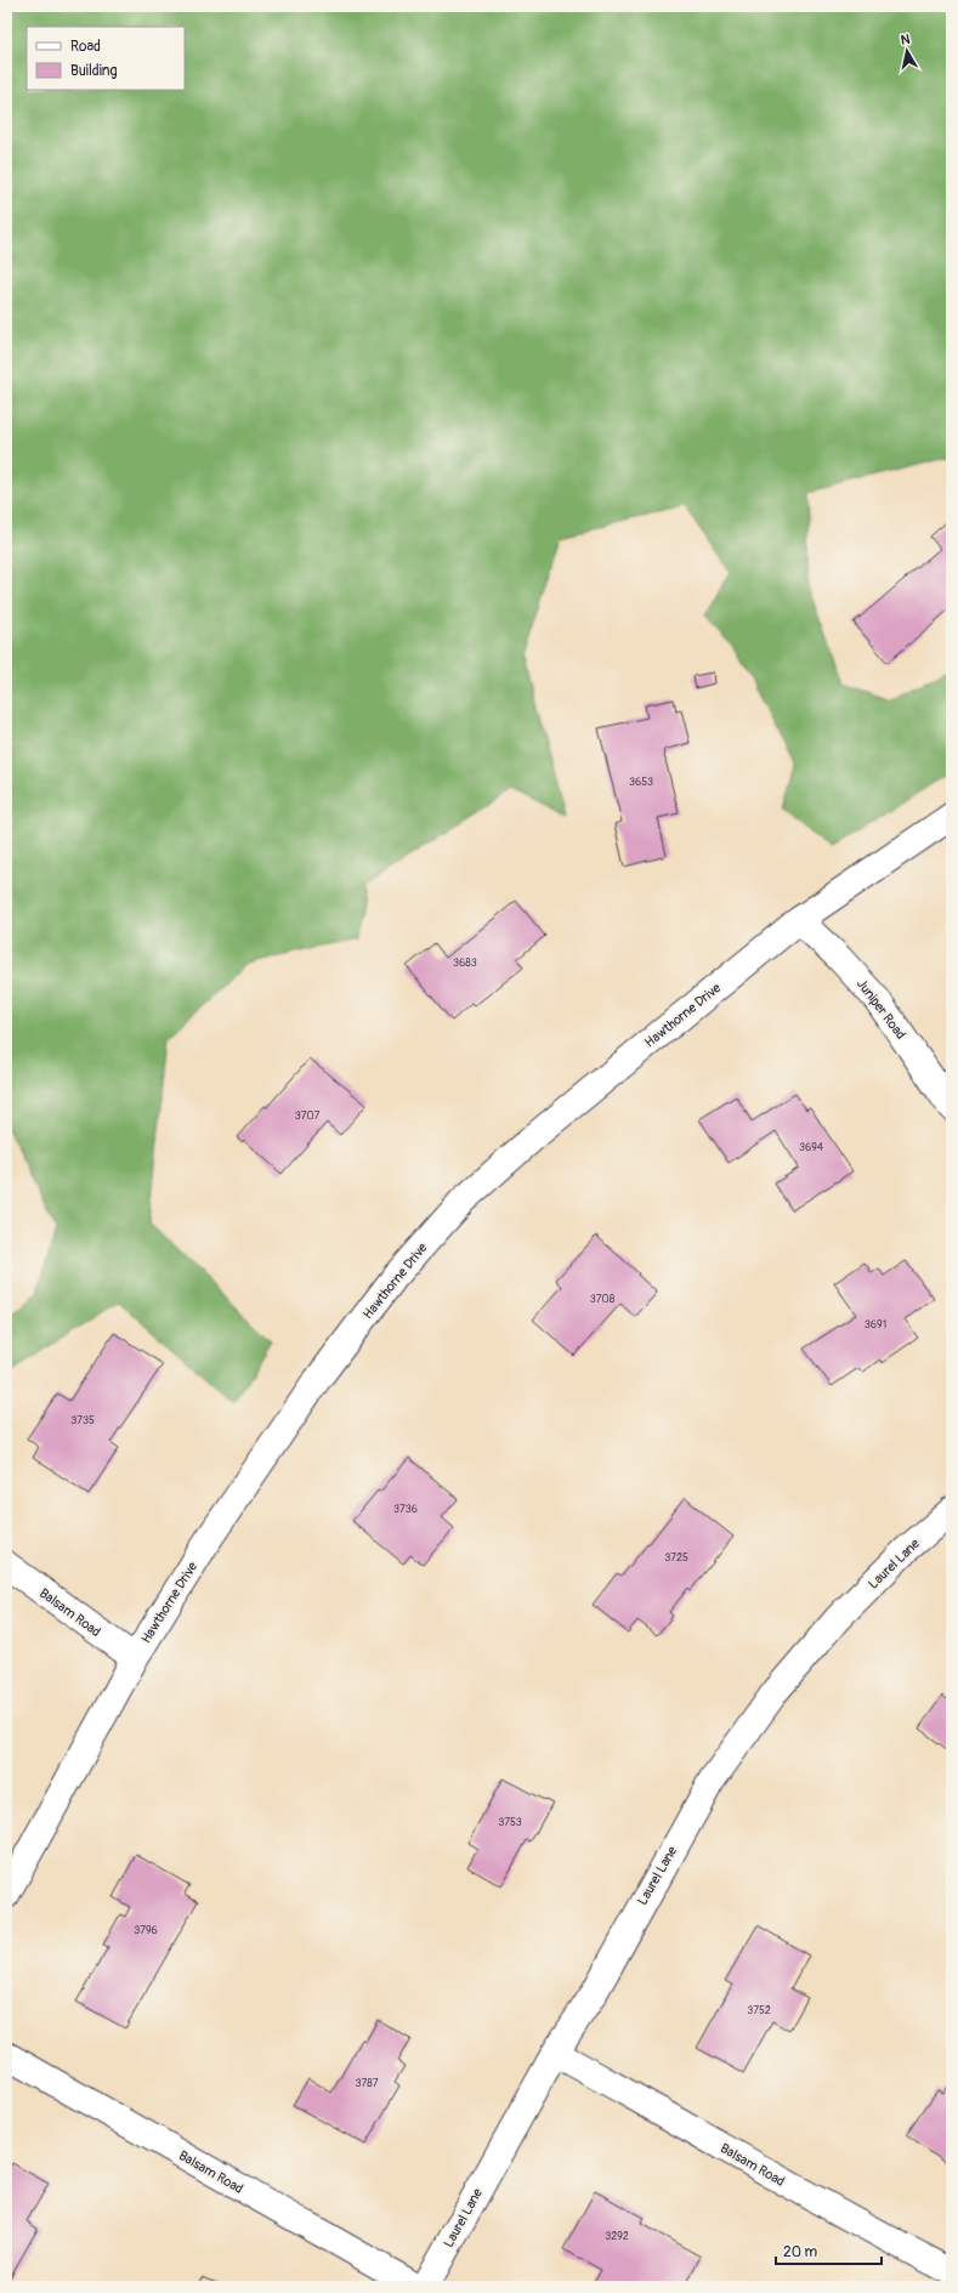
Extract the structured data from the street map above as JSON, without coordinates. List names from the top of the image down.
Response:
{
  "streets": {
    "street": [
      "Juniper Road",
      "Hawthorne Drive",
      "Laurel Lane",
      "Balsam Road"
    ]
  },
  "crossings": [
    ["Juniper Road", "Hawthorne Drive"],
    ["Hawthorne Drive", "Balsam Road"],
    ["Laurel Lane", "Balsam Road"]
  ],
  "house_numbers": [
    "3653",
    "3683",
    "3707",
    "3694",
    "3708",
    "3691",
    "3735",
    "3736",
    "3725",
    "3753",
    "3796",
    "3752",
    "3787",
    "3292"
  ],
  "legend": ["Road", "Building"],
  "scale_bar": "20 m",
  "north": "top"
}
